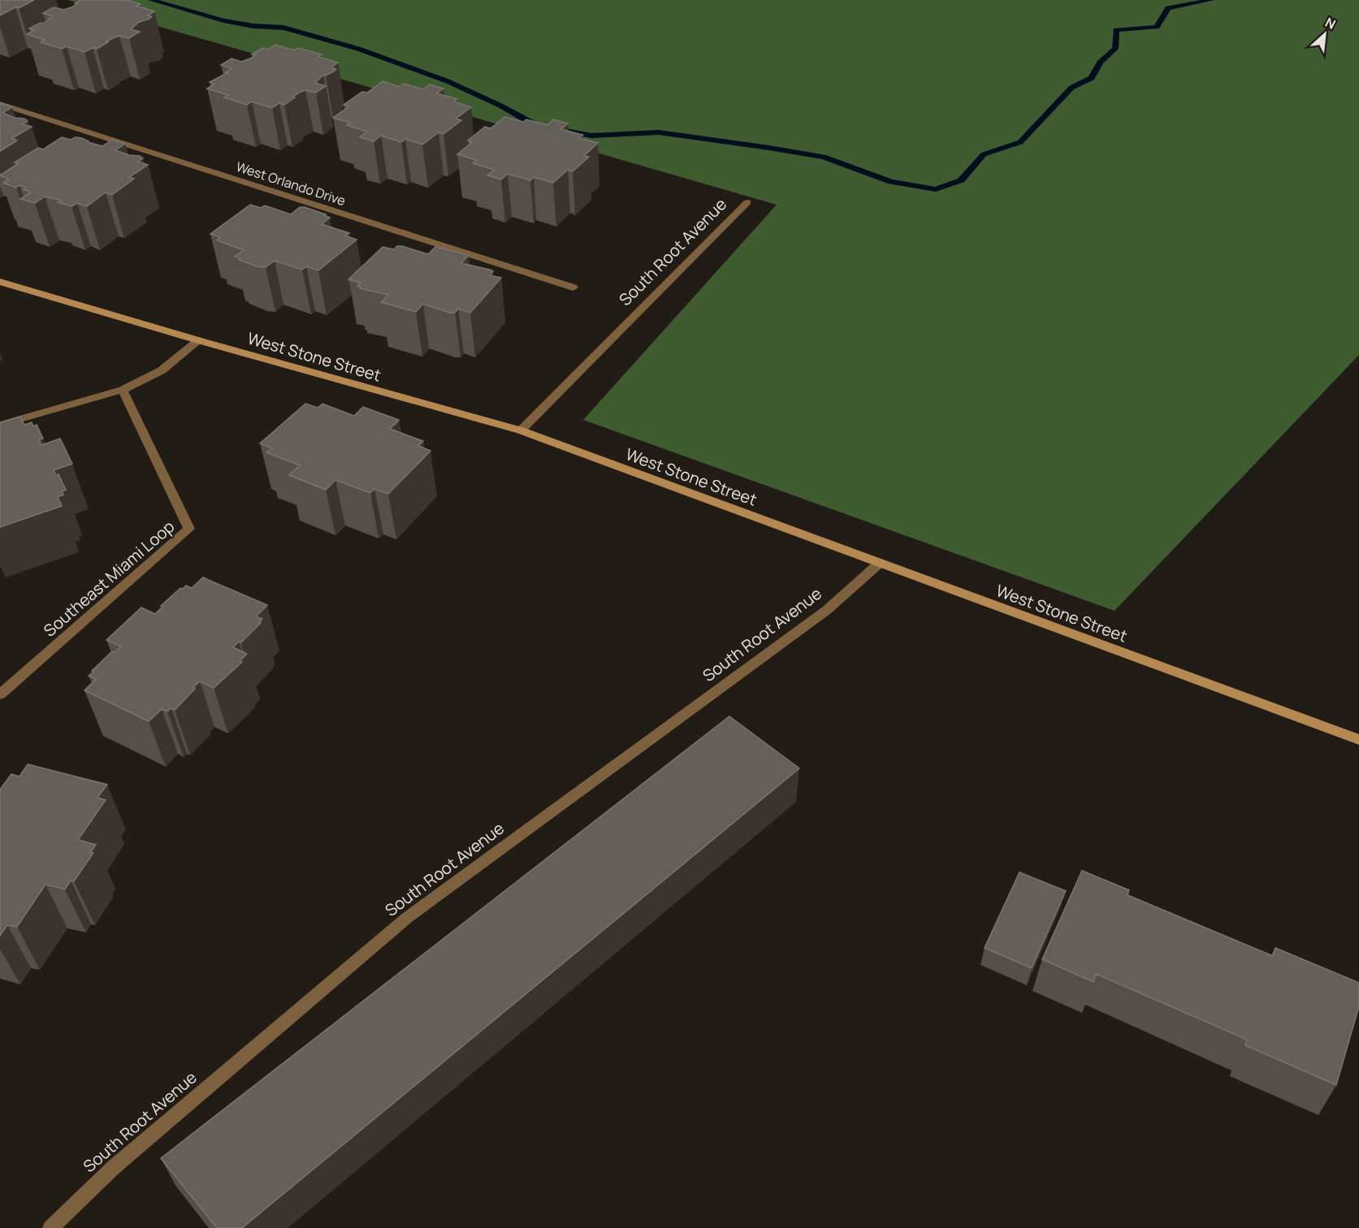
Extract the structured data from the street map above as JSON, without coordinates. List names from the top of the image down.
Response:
{
  "streets": {
    "street": [
      "West Orlando Drive",
      "South Root Avenue",
      "West Stone Street",
      "Southeast Miami Loop"
    ]
  },
  "crossings": [
    ["South Root Avenue", "West Stone Street"]
  ],
  "north": "top right"
}
